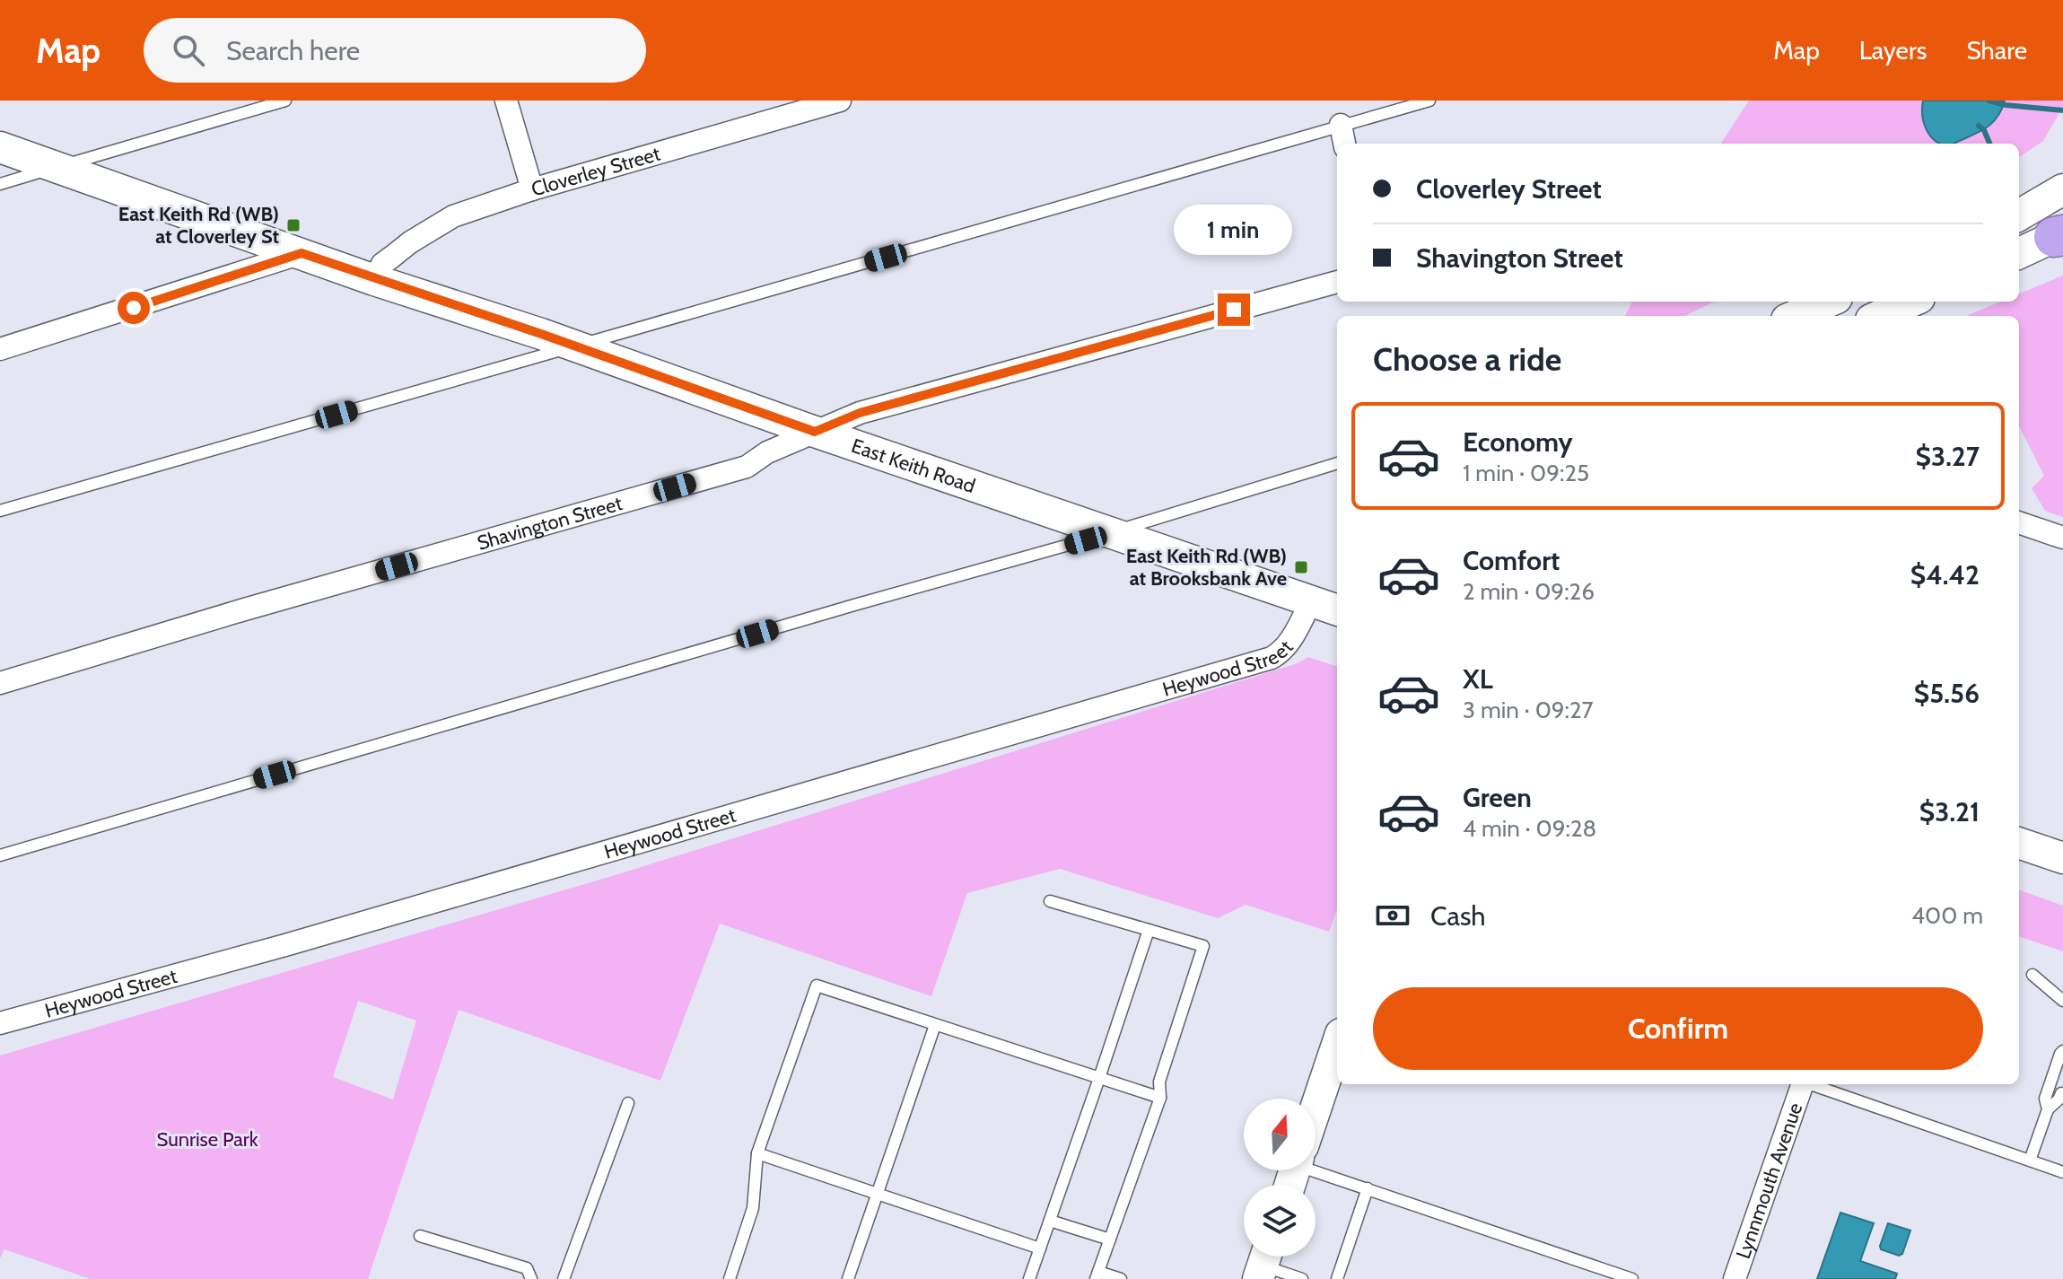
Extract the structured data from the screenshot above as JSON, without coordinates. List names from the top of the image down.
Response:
{
  "streets": {
    "main road": ["East Keith Road"],
    "street": [
      "Cloverley Street",
      "Shavington Street",
      "Heywood Street",
      "Lynnmouth Avenue"
    ]
  },
  "crossings": [
    ["Cloverley Street", "East Keith Road"],
    ["East Keith Road", "Shavington Street"],
    ["East Keith Road", "Heywood Street"]
  ],
  "parks": ["Sunrise Park"],
  "places": {
    "transit": ["East Keith Rd (WB) at Cloverley St", "East Keith Rd (WB) at Brooksbank Ave"]
  },
  "north": "top",
  "page": {
    "header": "Map",
    "search": "Search here",
    "nav": ["Map", "Layers", "Share"],
    "banner": ["Cloverley Street", "Shavington Street"],
    "bubble": "1 min",
    "heading": "Choose a ride",
    "list": [
      {
        "name": "Economy",
        "note": "1 min · 09:25",
        "value": "$3.27"
      },
      {
        "name": "Comfort",
        "note": "2 min · 09:26",
        "value": "$4.42"
      },
      {
        "name": "XL",
        "note": "3 min · 09:27",
        "value": "$5.56"
      },
      {
        "name": "Green",
        "note": "4 min · 09:28",
        "value": "$3.21"
      }
    ],
    "pay": ["Cash", "400 m"],
    "buttons": "Confirm"
  }
}
